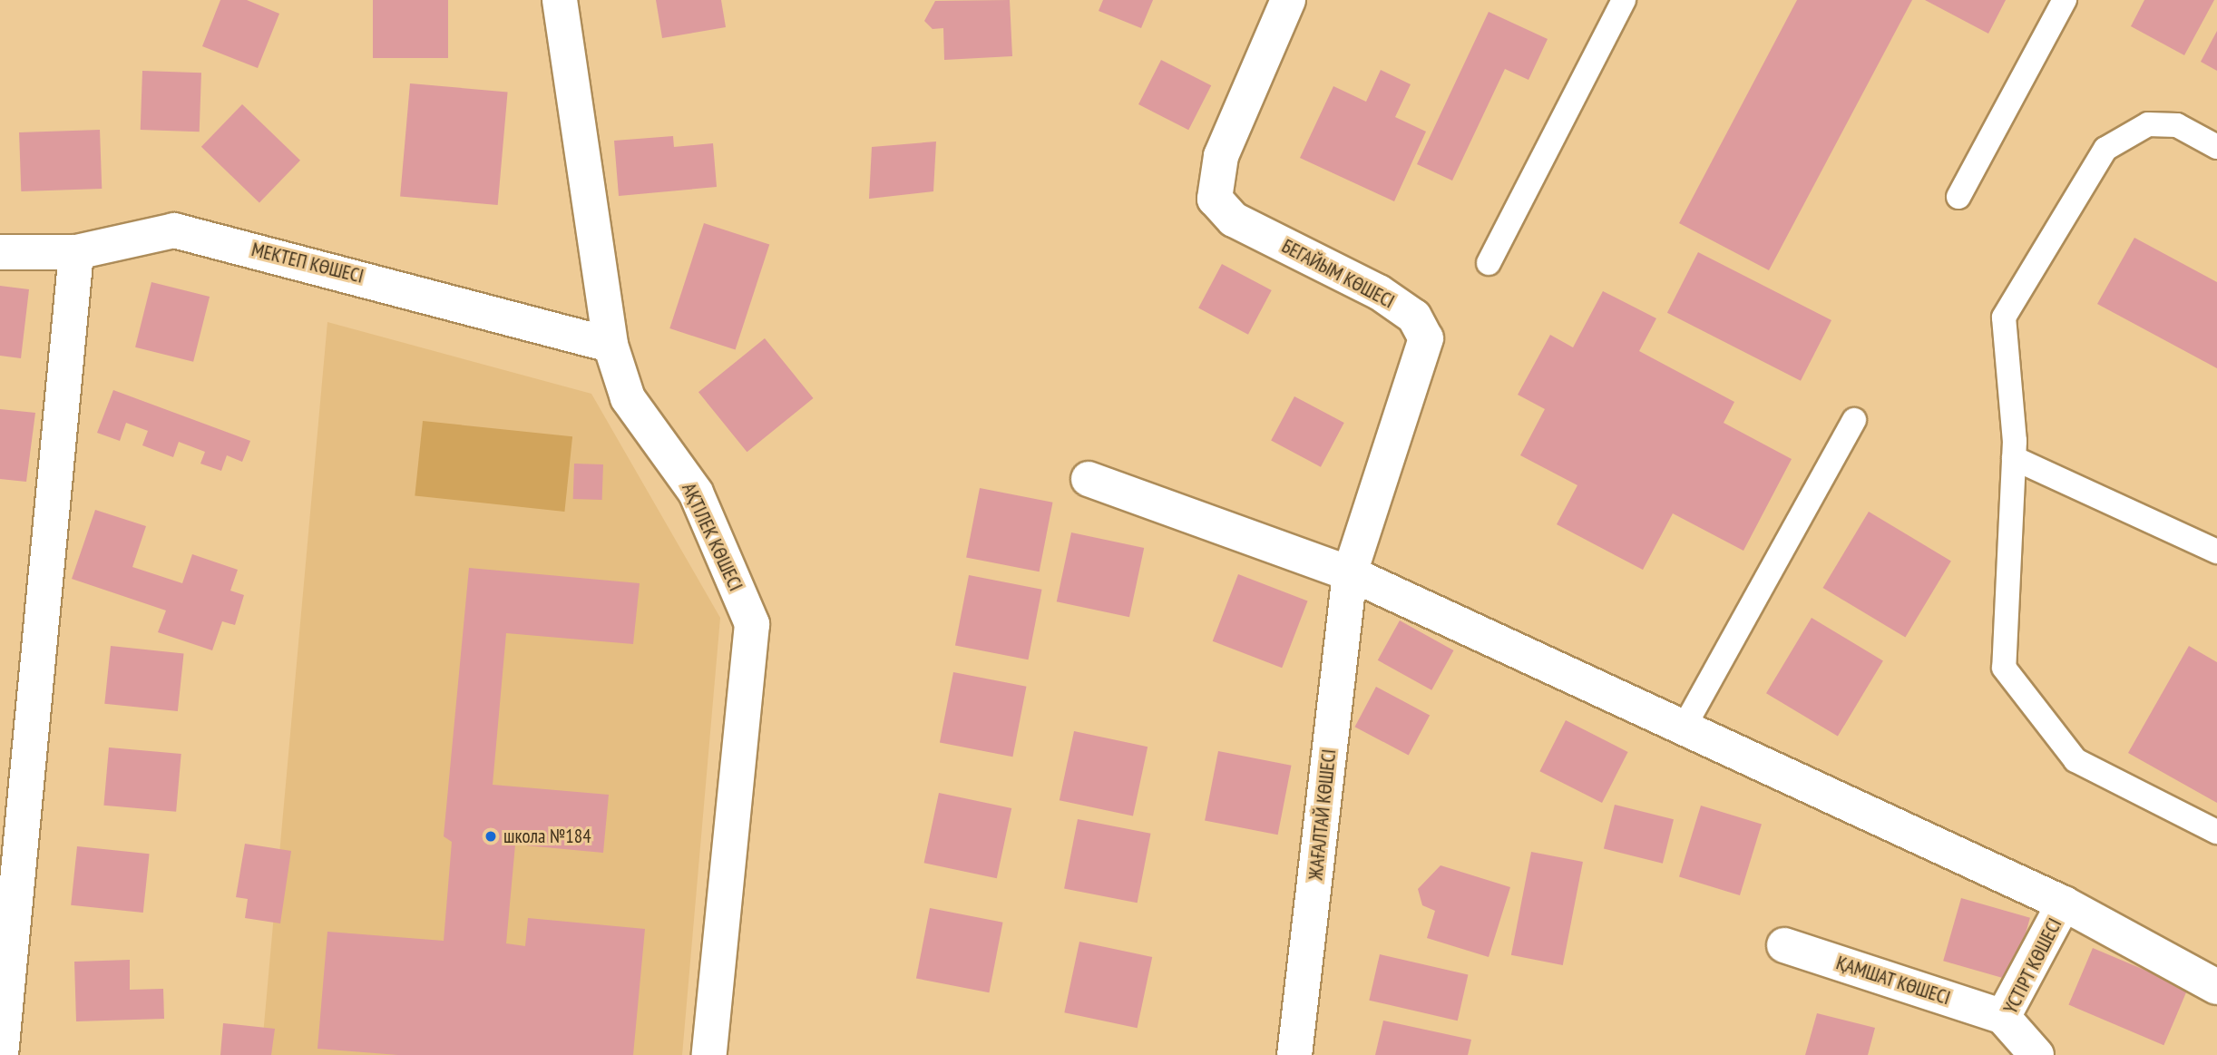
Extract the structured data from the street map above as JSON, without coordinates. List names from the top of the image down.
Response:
{
  "streets": {
    "street": [
      "МЕКТЕП КӨШЕСІ",
      "БЕГАЙЫМ КӨШЕСІ",
      "АҚТІЛЕК КӨШЕСІ",
      "ЖАҒАЛТАЙ КӨШЕСІ",
      "ҮСТІРТ КӨШЕСІ",
      "ҚАМШАТ КӨШЕСІ"
    ]
  },
  "crossings": [
    ["МЕКТЕП КӨШЕСІ", "АҚТІЛЕК КӨШЕСІ"],
    ["БЕГАЙЫМ КӨШЕСІ", "ЖАҒАЛТАЙ КӨШЕСІ"],
    ["ҮСТІРТ КӨШЕСІ", "ҚАМШАТ КӨШЕСІ"]
  ],
  "places": ["школа №184"]
}
